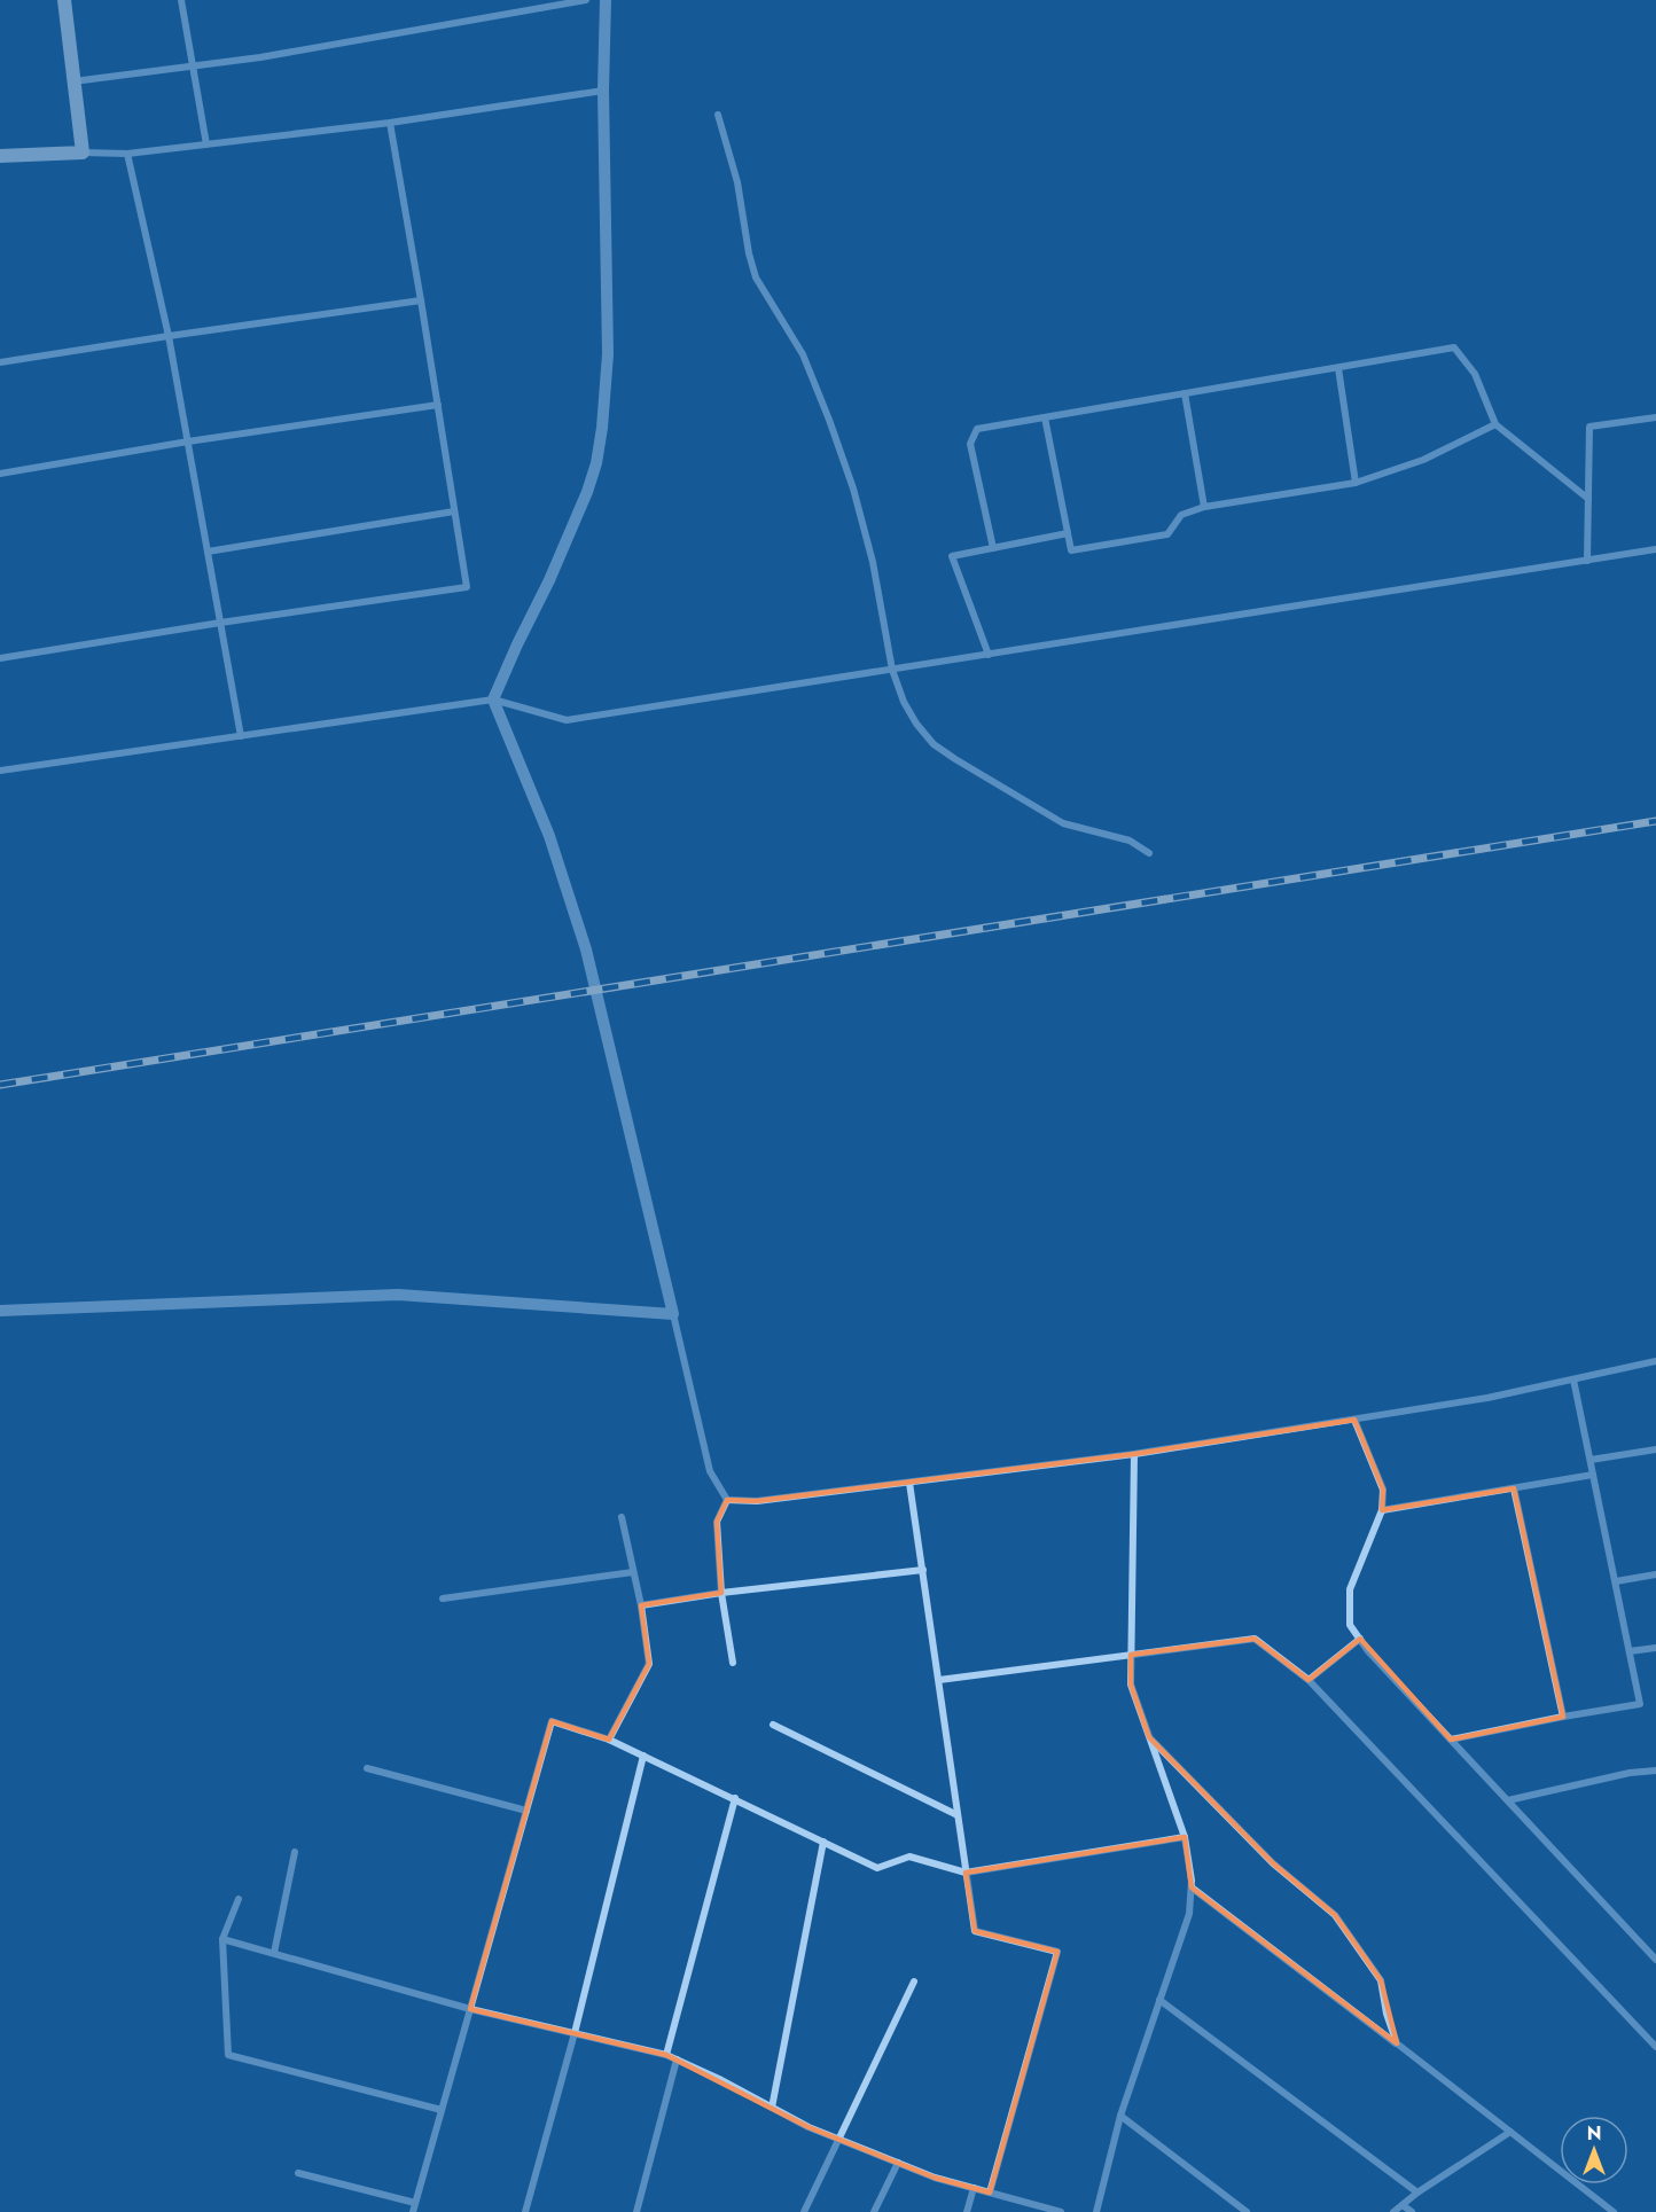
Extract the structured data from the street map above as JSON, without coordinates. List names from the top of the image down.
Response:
{
  "north": "top"
}
